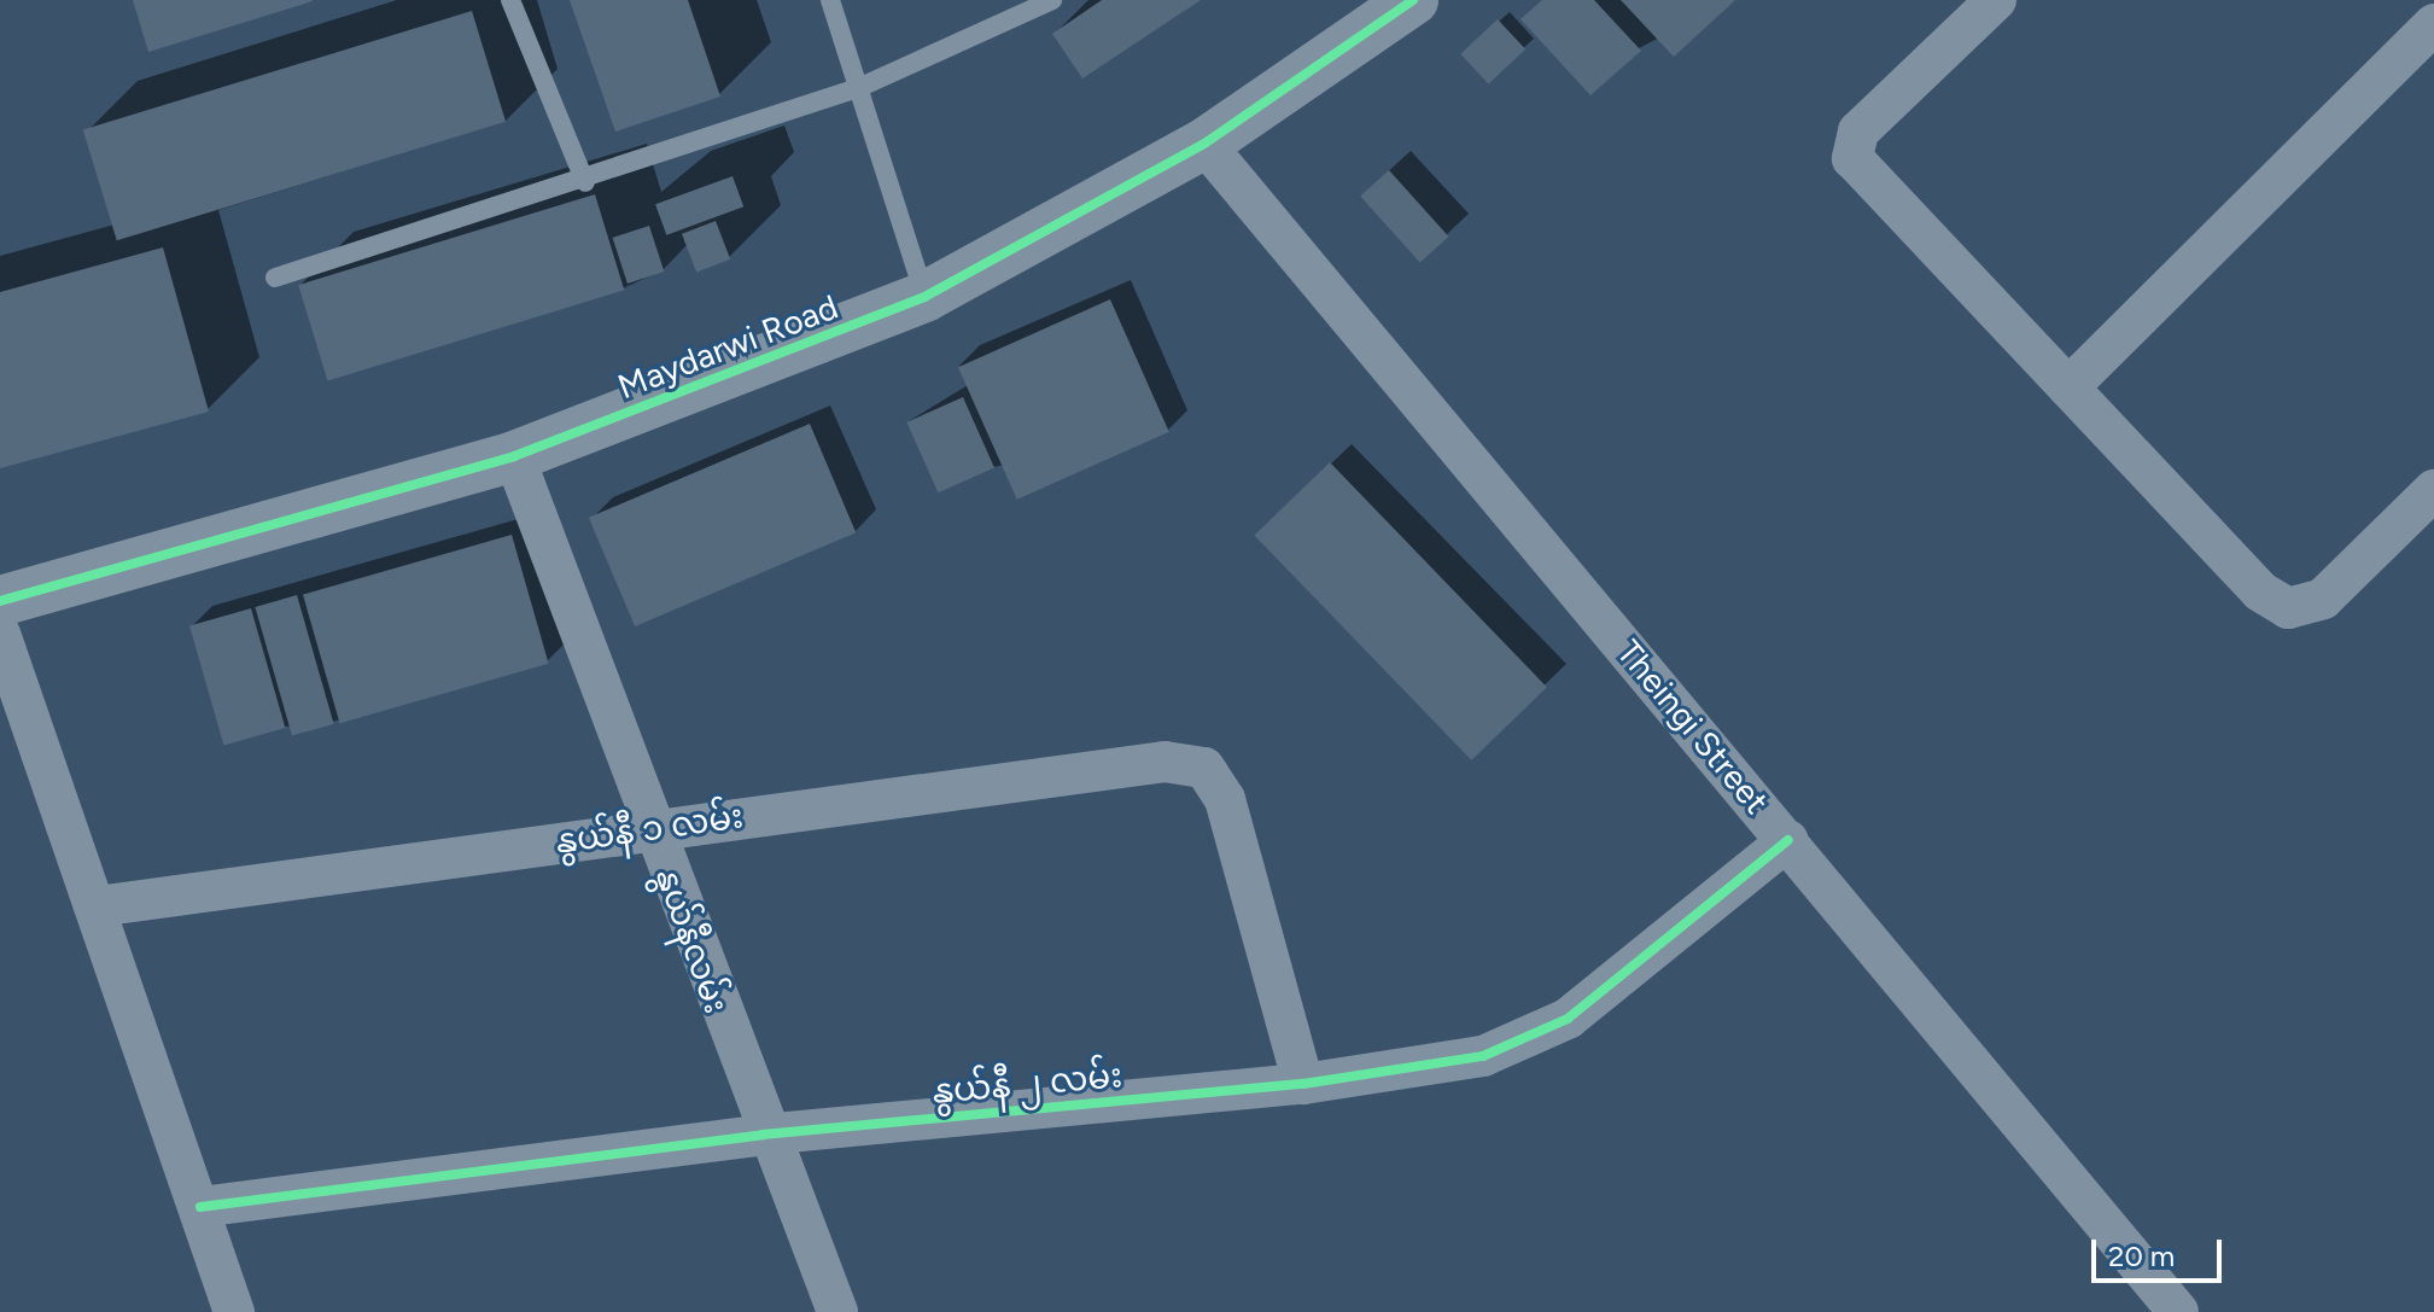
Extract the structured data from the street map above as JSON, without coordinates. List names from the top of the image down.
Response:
{
  "streets": {
    "street": [
      "Maydarwi Road",
      "Theingi Street",
      "နွယ်နီ ၁ လမ်း",
      "နွယ်နီလမ်း",
      "နွယ်နီ ၂ လမ်း"
    ]
  },
  "crossings": [
    ["Maydarwi Road", "Theingi Street"],
    ["Maydarwi Road", "နွယ်နီလမ်း"],
    ["Theingi Street", "နွယ်နီ ၂ လမ်း"],
    ["နွယ်နီ ၁ လမ်း", "နွယ်နီလမ်း"],
    ["နွယ်နီ ၁ လမ်း", "နွယ်နီ ၂ လမ်း"],
    ["နွယ်နီလမ်း", "နွယ်နီ ၂ လမ်း"]
  ],
  "scale_bar": "20 m"
}
